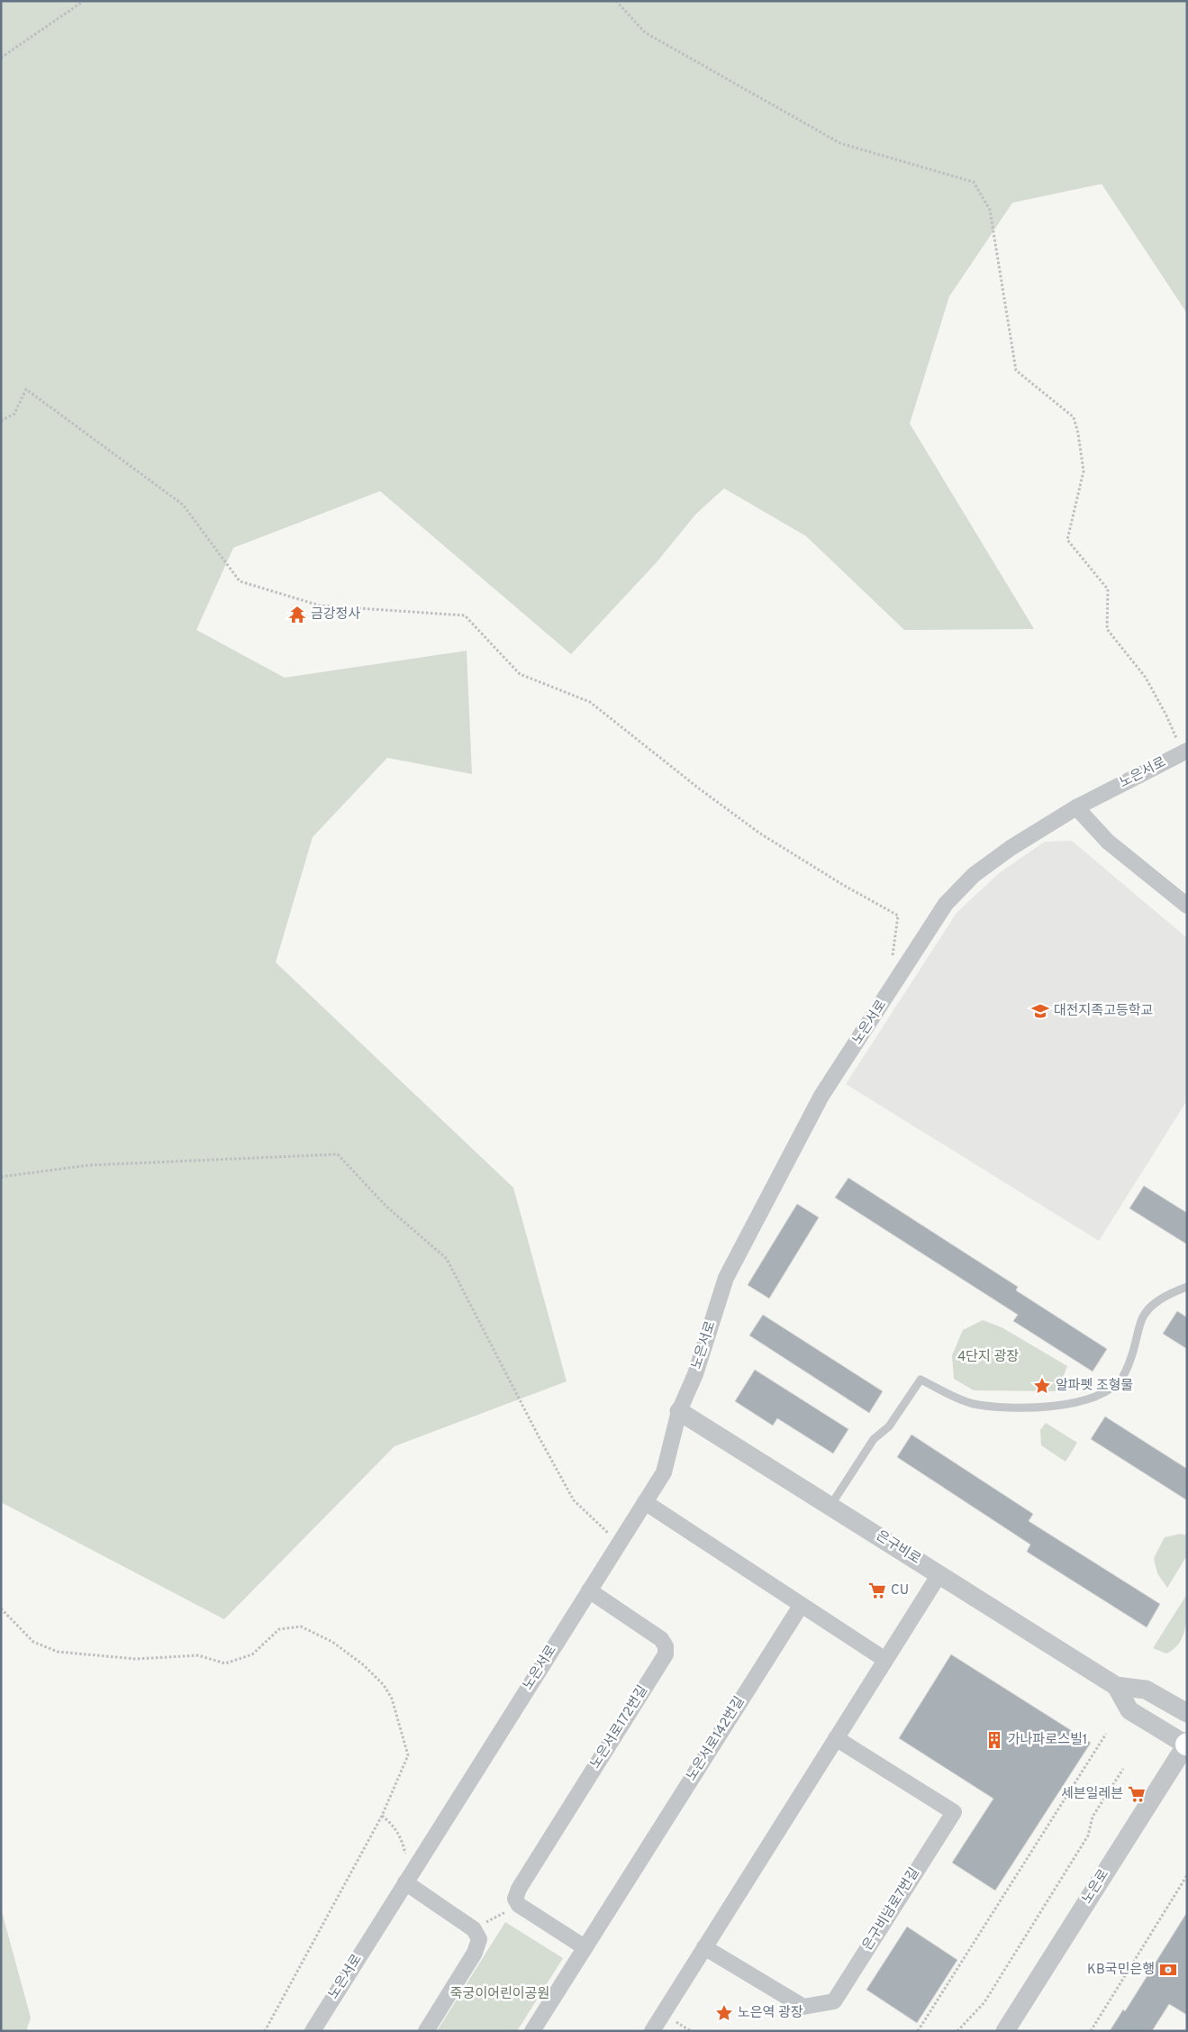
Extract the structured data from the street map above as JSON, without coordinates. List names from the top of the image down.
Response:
{
  "streets": {
    "street": [
      "노은서로",
      "은구비로",
      "노은서로172번길",
      "노은서로142번길",
      "노은로",
      "은구비남로7번길"
    ]
  },
  "crossings": [
    ["노은서로", "은구비로"],
    ["노은서로", "노은서로172번길"],
    ["은구비로", "노은로"]
  ],
  "parks": ["4단지 광장", "죽궁이어린이공원"],
  "places": {
    "temple": ["금강정사"],
    "school or university": ["대전지족고등학교"],
    "place": ["알파펫 조형물", "노은역 광장"],
    "supermarket": ["CU", "세븐일레븐"],
    "building": ["가나파로스빌1"],
    "bank": ["KB국민은행"]
  }
}
